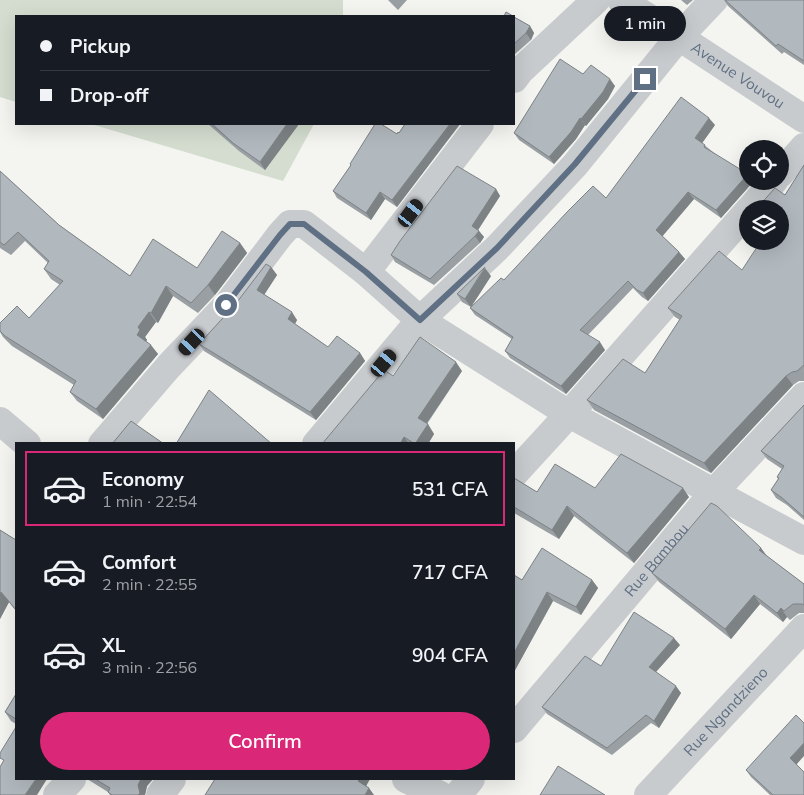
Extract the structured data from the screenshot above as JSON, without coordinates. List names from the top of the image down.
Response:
{
  "streets": {
    "street": ["Avenue Vouvou", "Rue Bambou", "Rue Ngandzieno"]
  },
  "page": {
    "bubble": "1 min",
    "banner": ["Pickup", "Drop-off"],
    "list": [
      {
        "name": "Economy",
        "note": "1 min · 22:54",
        "value": "531 CFA"
      },
      {
        "name": "Comfort",
        "note": "2 min · 22:55",
        "value": "717 CFA"
      },
      {
        "name": "XL",
        "note": "3 min · 22:56",
        "value": "904 CFA"
      }
    ],
    "buttons": "Confirm"
  }
}
